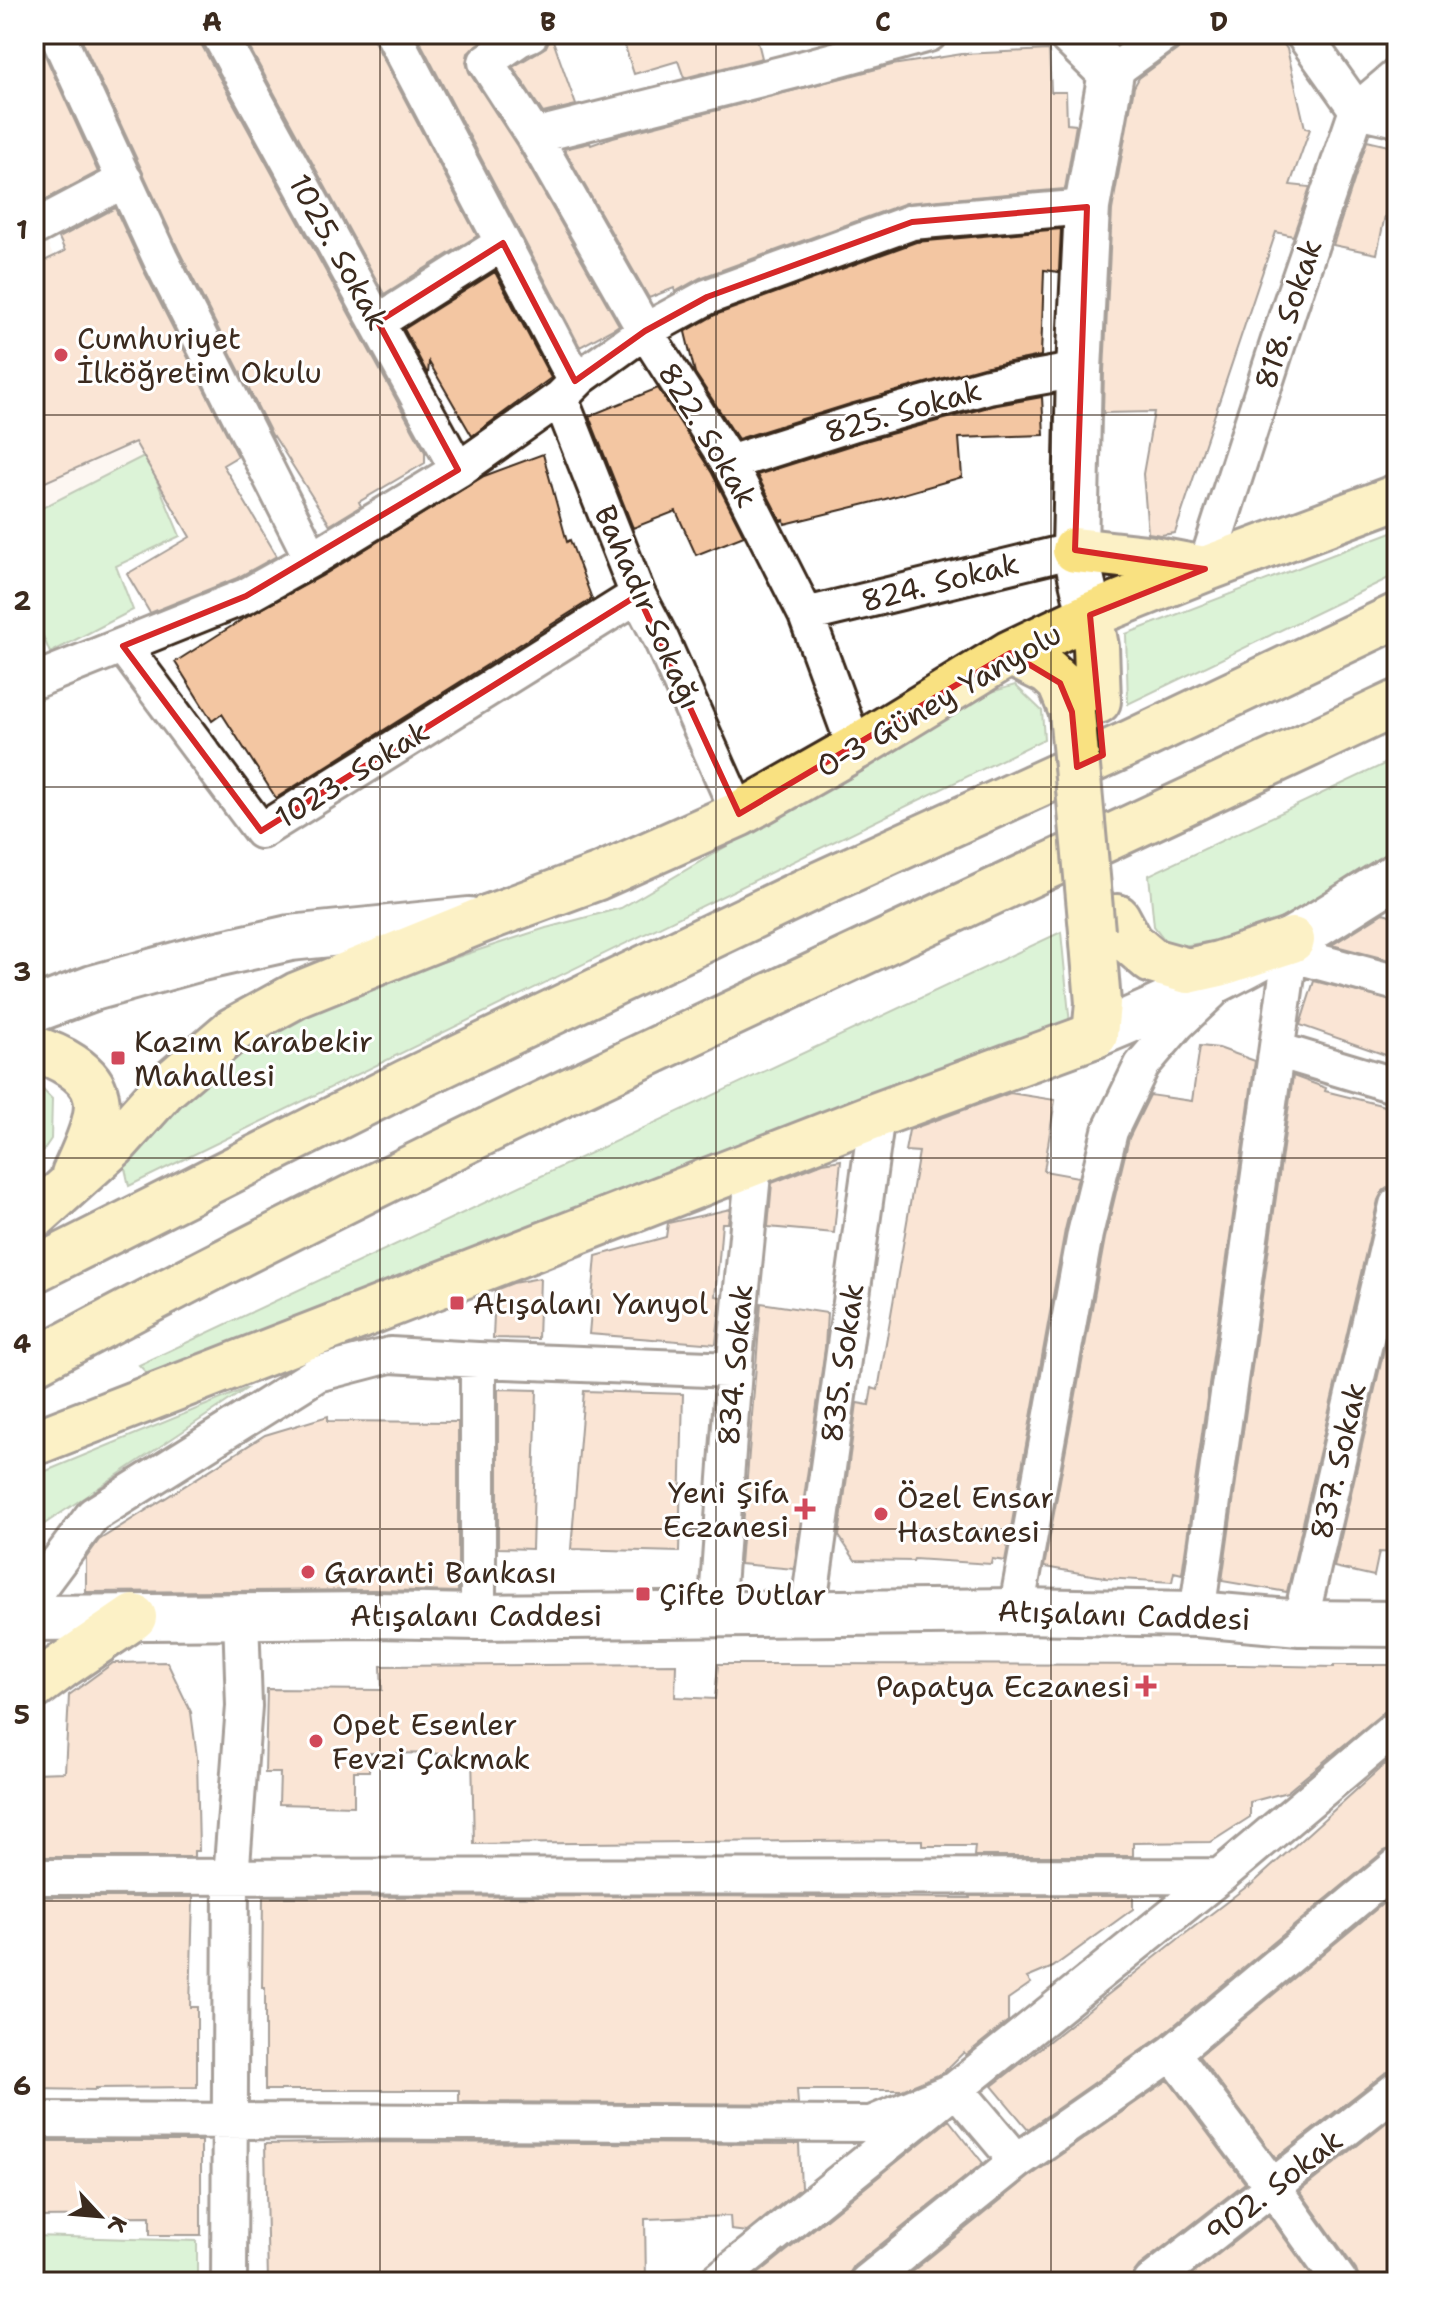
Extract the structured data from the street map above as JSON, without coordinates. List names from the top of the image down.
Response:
{
  "streets": {
    "main road": ["O-3 Güney Yanyolu", "Atışalanı Caddesi"],
    "street": [
      "1025. Sokak",
      "818. Sokak",
      "825. Sokak",
      "822. Sokak",
      "824. Sokak",
      "Bahadır Sokağı",
      "1023. Sokak",
      "835. Sokak",
      "834. Sokak",
      "837. Sokak",
      "902. Sokak"
    ]
  },
  "crossings": [
    ["818. Sokak", "O-3 Güney Yanyolu"],
    ["825. Sokak", "822. Sokak"],
    ["822. Sokak", "824. Sokak"],
    ["822. Sokak", "O-3 Güney Yanyolu"],
    ["Bahadır Sokağı", "O-3 Güney Yanyolu"],
    ["Bahadır Sokağı", "1023. Sokak"],
    ["835. Sokak", "Atışalanı Caddesi"],
    ["834. Sokak", "Atışalanı Caddesi"],
    ["837. Sokak", "Atışalanı Caddesi"]
  ],
  "places": {
    "other": [
      "Cumhuriyet İlköğretim Okulu",
      "Özel Ensar Hastanesi",
      "Garanti Bankası",
      "Opet Esenler Fevzi Çakmak"
    ],
    "transit": ["Kazım Karabekir Mahallesi", "Atışalanı Yanyol", "Çifte Dutlar"],
    "health": ["Yeni Şifa Eczanesi", "Papatya Eczanesi"]
  },
  "north": "bottom right",
  "grid": {
    "columns": [
      "A",
      "B",
      "C",
      "D"
    ],
    "rows": [
      "1",
      "2",
      "3",
      "4",
      "5",
      "6"
    ]
  }
}
